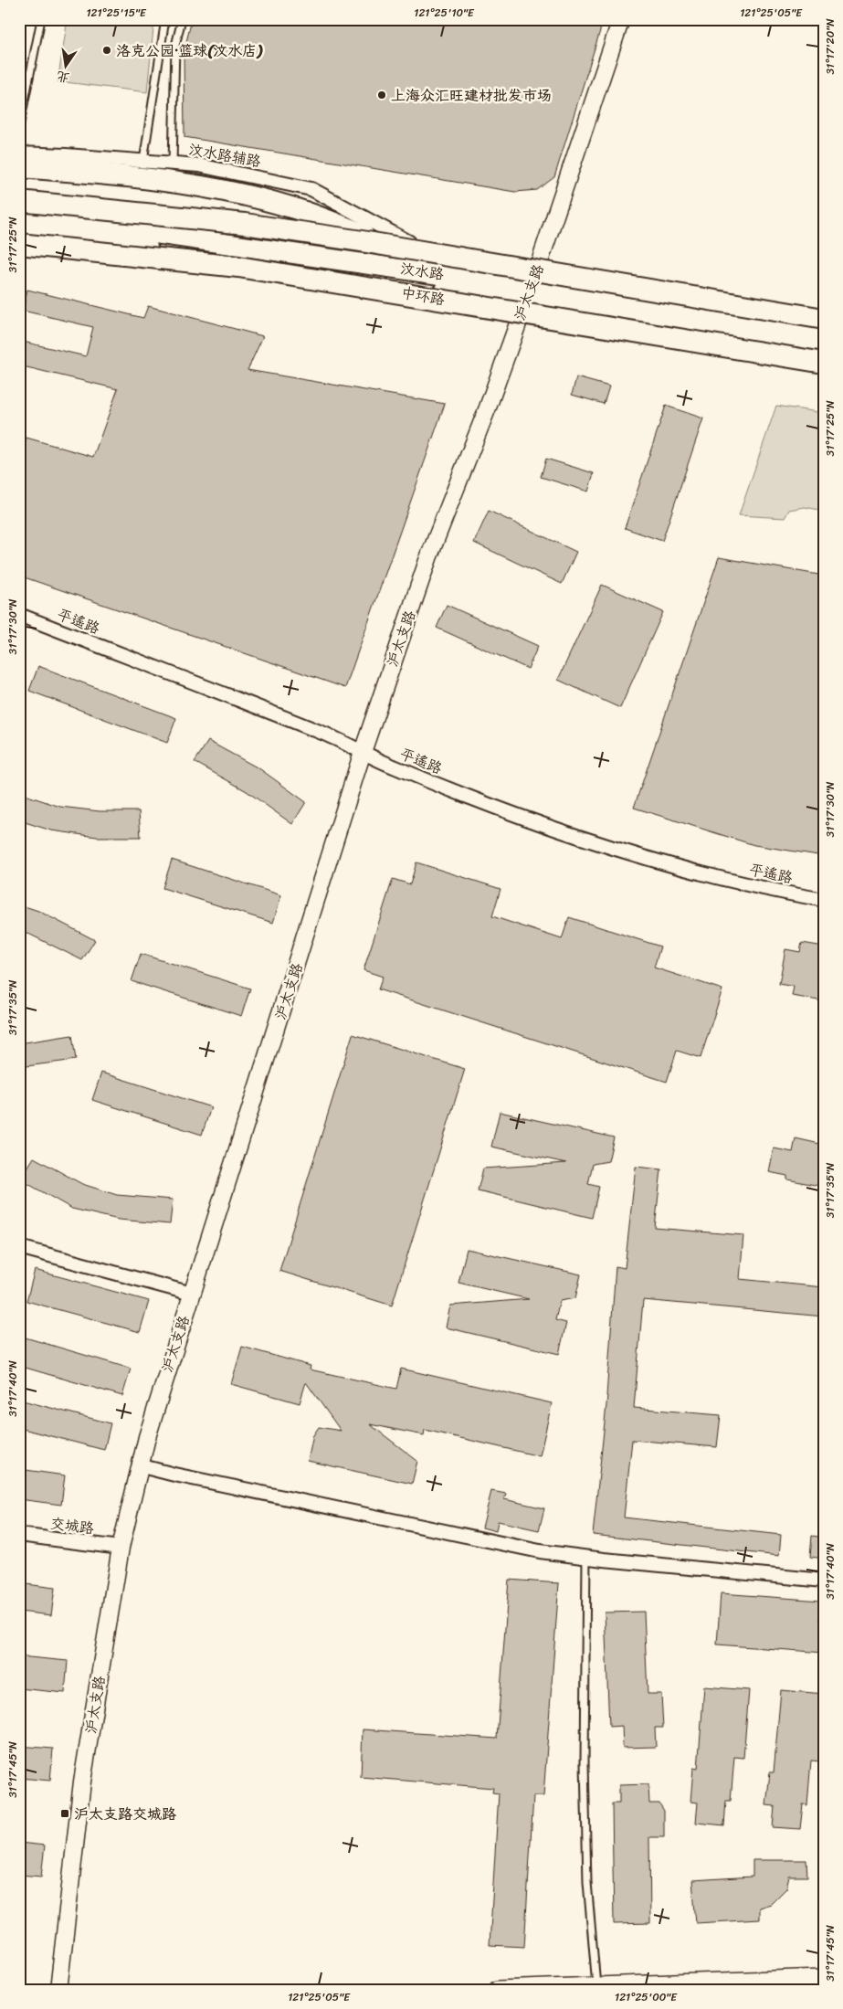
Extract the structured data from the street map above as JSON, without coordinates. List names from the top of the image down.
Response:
{
  "streets": {
    "highway": ["中环路"],
    "main road": ["汶水路"],
    "street": [
      "汶水路辅路",
      "沪太支路",
      "平遥路",
      "交城路"
    ]
  },
  "crossings": [
    ["汶水路辅路", "汶水路"],
    ["汶水路", "沪太支路"],
    ["沪太支路", "平遥路"],
    ["沪太支路", "交城路"]
  ],
  "places": {
    "other": ["洛克公园·篮球(汶水店)", "上海众汇旺建材批发市场"],
    "transit": ["沪太支路交城路"]
  },
  "north": "bottom",
  "coordinates": [
    "121°25'15\"E",
    "121°25'10\"E",
    "121°25'05\"E",
    "31°17'20\"N",
    "31°17'25\"N",
    "31°17'30\"N",
    "31°17'35\"N",
    "31°17'40\"N",
    "31°17'45\"N",
    "121°25'00\"E"
  ]
}
